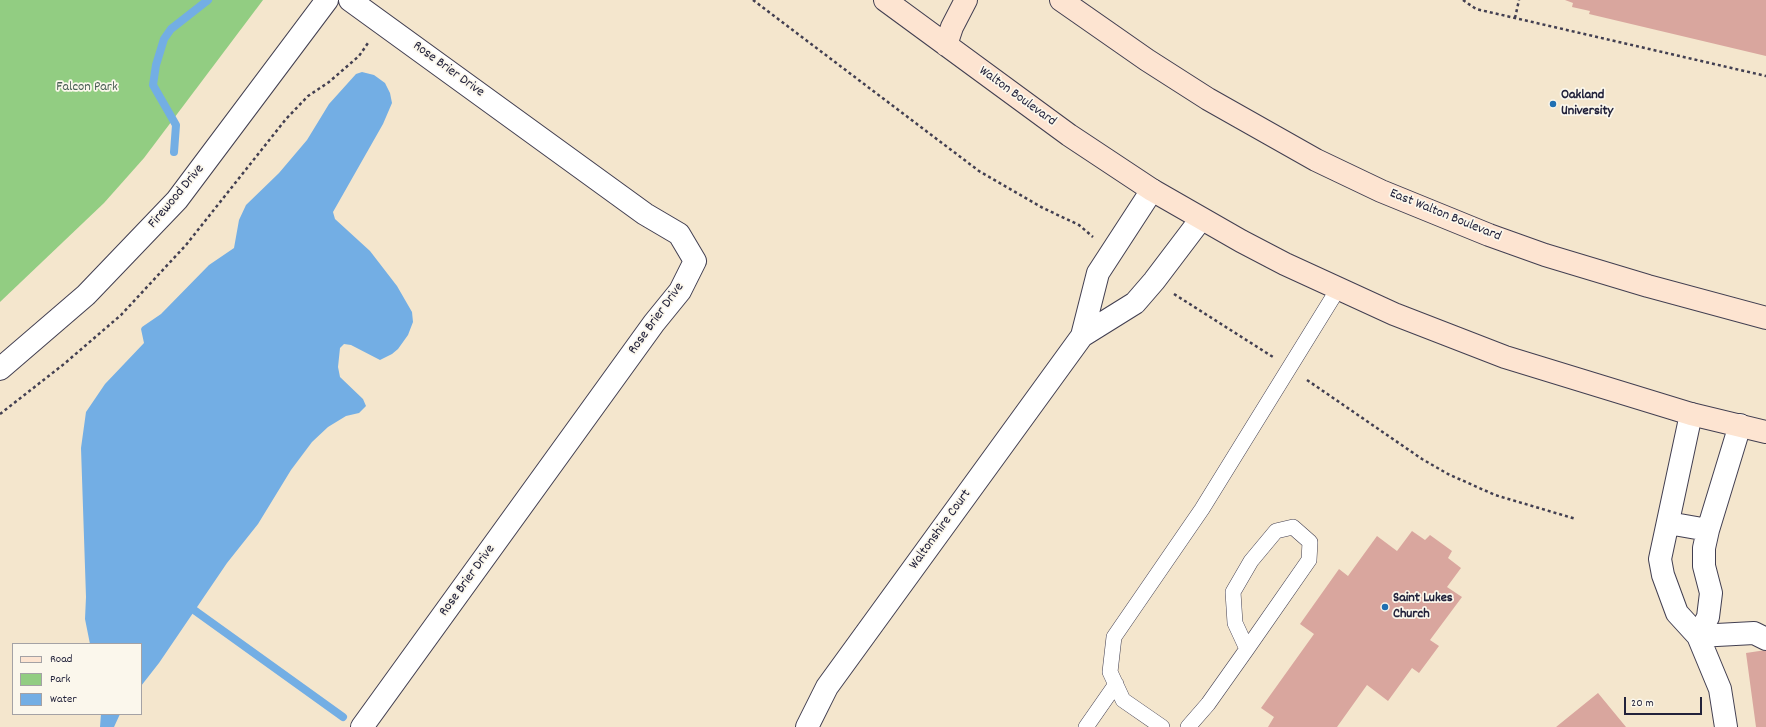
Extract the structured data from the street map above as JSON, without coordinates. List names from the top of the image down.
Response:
{
  "streets": {
    "main road": ["Walton Boulevard", "East Walton Boulevard"],
    "street": ["Rose Brier Drive", "Firewood Drive", "Waltonshire Court"]
  },
  "crossings": [
    ["Walton Boulevard", "Waltonshire Court"]
  ],
  "parks": ["Falcon Park"],
  "places": ["Oakland University", "Saint Lukes Church"],
  "legend": ["Road", "Park", "Water"],
  "scale_bar": "20 m"
}
